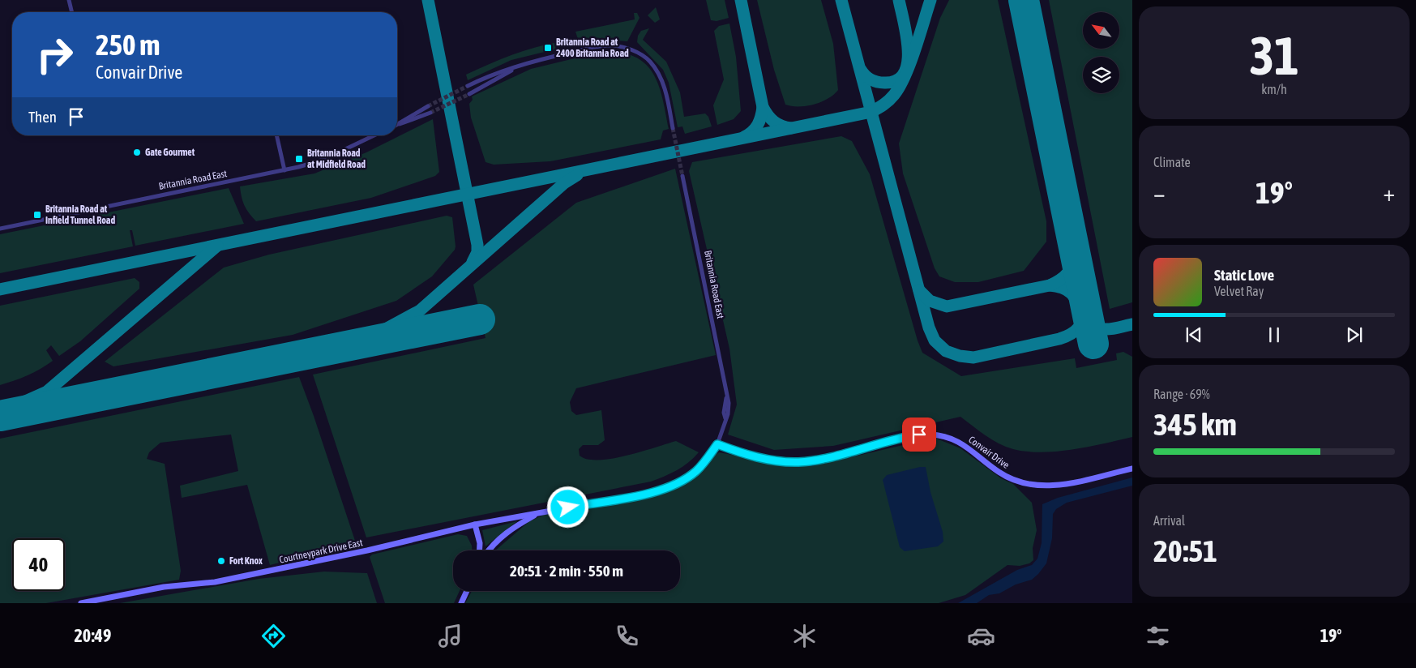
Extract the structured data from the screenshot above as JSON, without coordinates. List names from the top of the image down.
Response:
{
  "streets": {
    "street": ["Britannia Road East", "Convair Drive", "Courtneypark Drive East"]
  },
  "crossings": [
    ["Britannia Road East", "Convair Drive"],
    ["Britannia Road East", "Courtneypark Drive East"]
  ],
  "places": {
    "transit": ["Britannia Road at 2400 Britannia Road", "Britannia Road at Midfield Road", "Britannia Road at Infield Tunnel Road"],
    "other": ["Gate Gourmet", "Fort Knox"]
  },
  "north": "top left",
  "page": {
    "tile": [
      ["31", "km/h"],
      "Climate",
      ["Range · 69%", "345 km"],
      ["Arrival", "20:51"]
    ],
    "turn": ["250 m", "Convair Drive"],
    "then": "Then",
    "heat": ["−", "19°", "+"],
    "song": ["Static Love", "Velvet Ray"],
    "limit": "40",
    "trip": "20:51 · 2 min · 550 m",
    "tabs": ["20:49", "19°"]
  }
}
